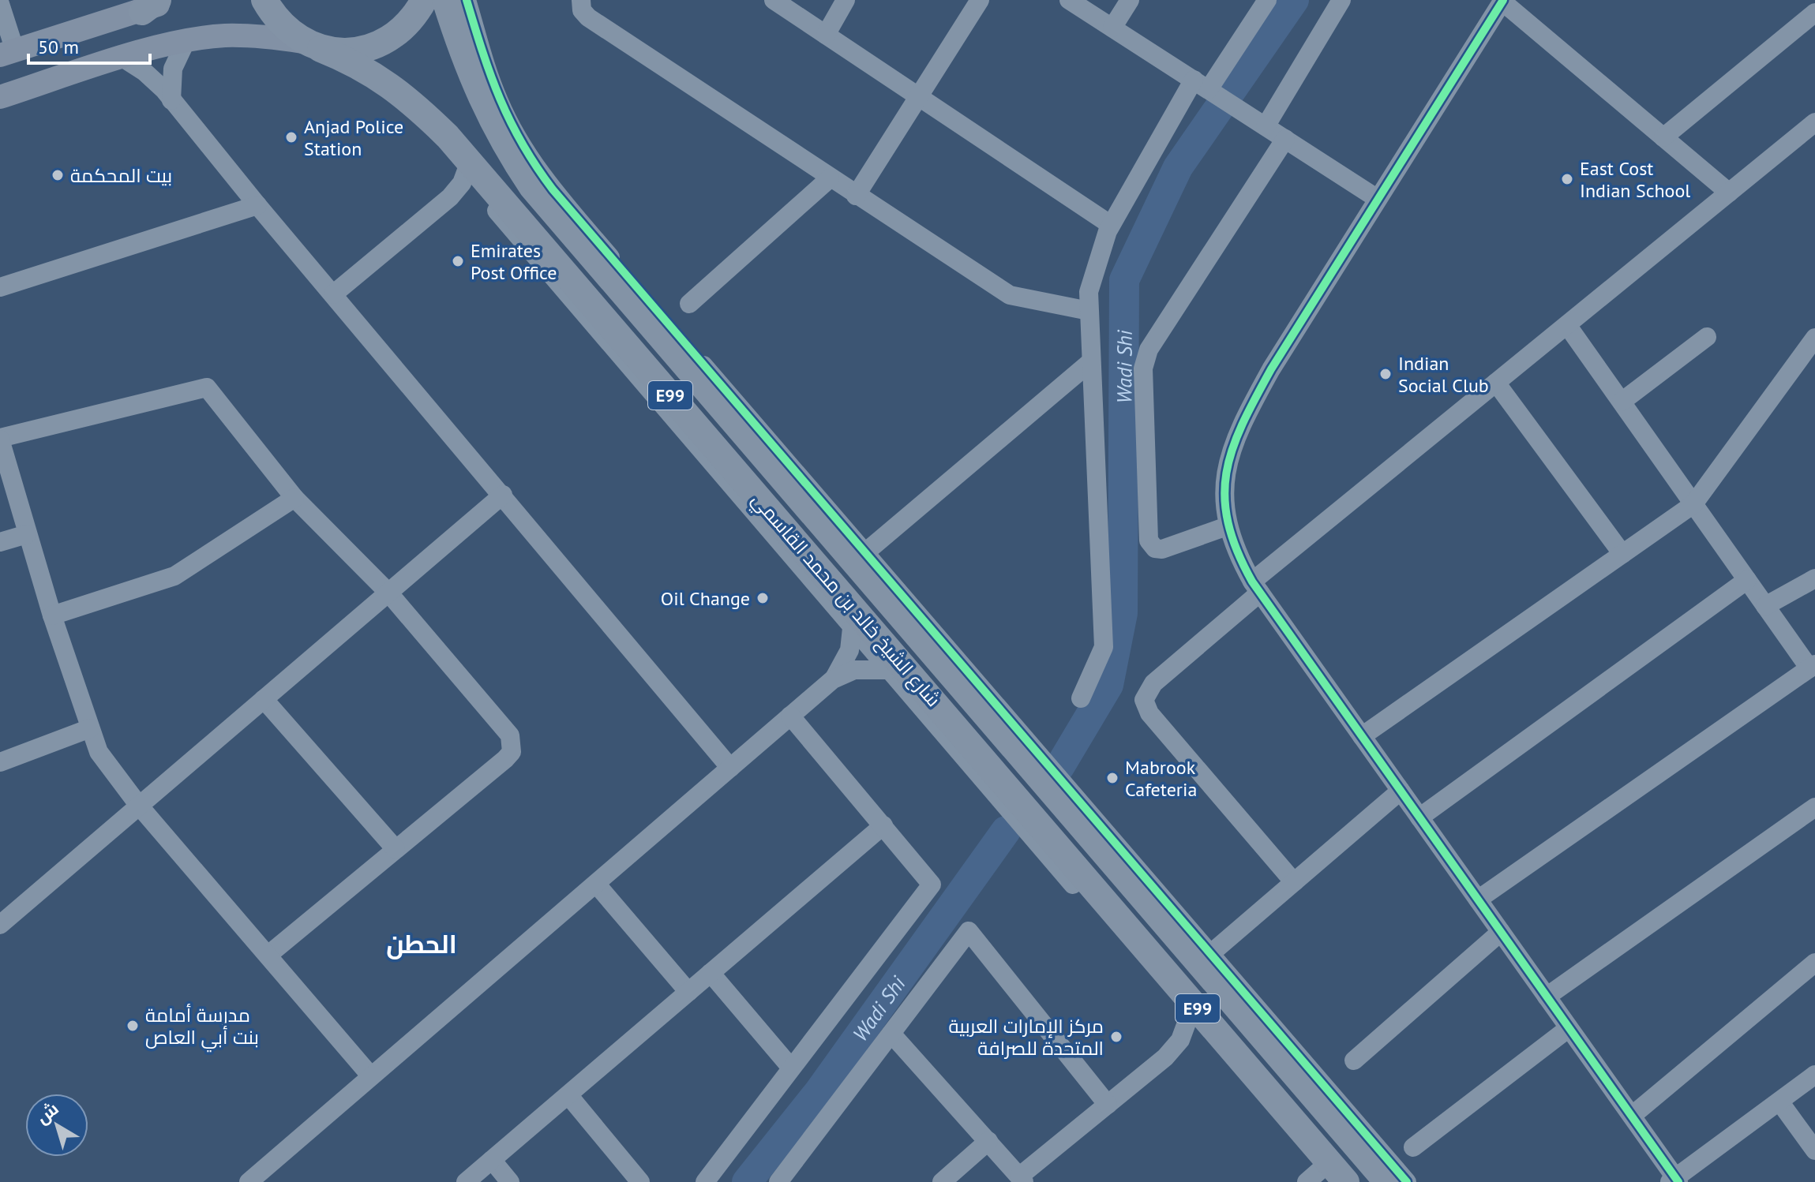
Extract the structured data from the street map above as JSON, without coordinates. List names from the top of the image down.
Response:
{
  "streets": {
    "highway": ["E99", "شارع الشيخ خالد بن محمد القاسمي"]
  },
  "districts": ["الحطن"],
  "water": ["Wadi Shi"],
  "places": [
    "Anjad Police Station",
    "بيت المحكمة",
    "East Cost Indian School",
    "Emirates Post Office",
    "Indian Social Club",
    "Oil Change",
    "Mabrook Cafeteria",
    "مدرسة أمامة بنت أبي العاص",
    "مركز الإمارات العربية المتحدة للصرافة"
  ],
  "scale_bar": "50 m",
  "north": "top left"
}
